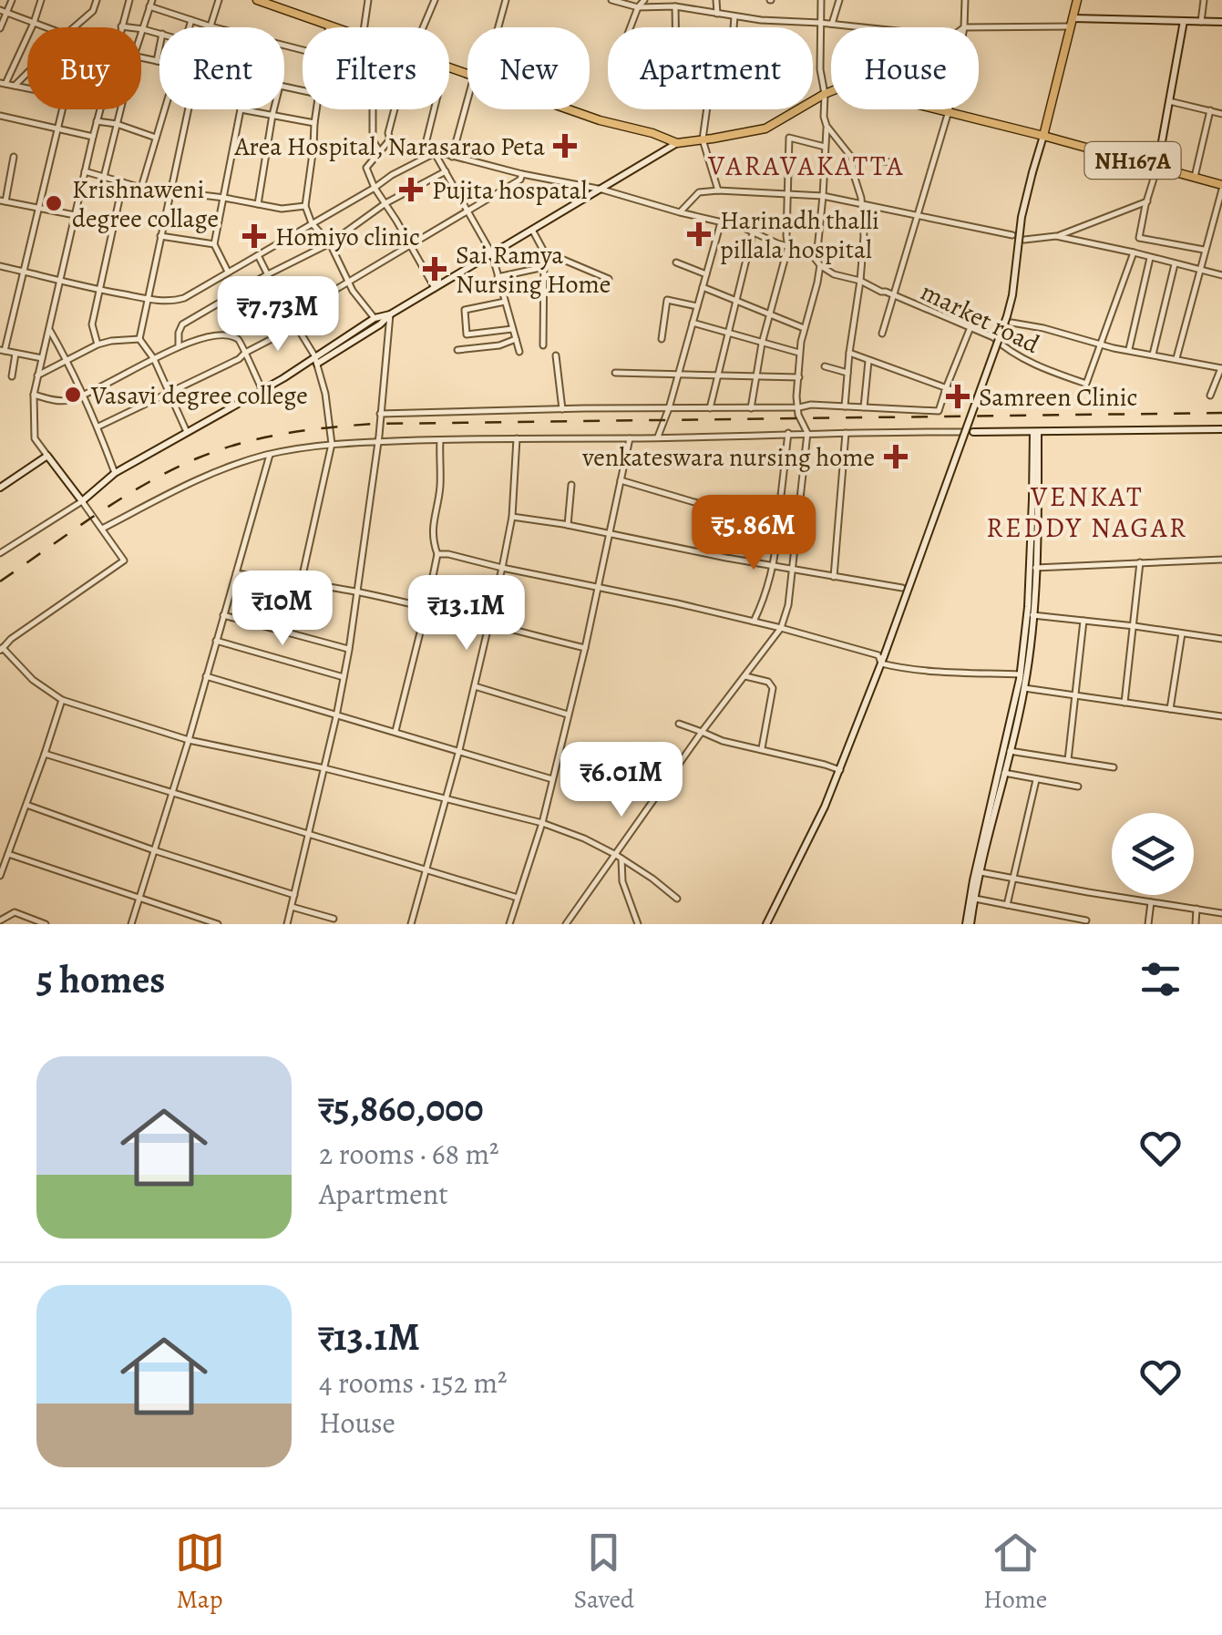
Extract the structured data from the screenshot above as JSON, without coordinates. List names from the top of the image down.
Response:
{
  "streets": {
    "main road": ["NH167A"],
    "street": ["market road"]
  },
  "districts": ["VARAVAKATTA", "VENKAT REDDY NAGAR"],
  "places": {
    "health": [
      "Area Hospital, Narasarao Peta",
      "Pujita hospatal",
      "Harinadh thalli pillala hospital",
      "Homiyo clinic",
      "Sai Ramya Nursing Home",
      "Samreen Clinic",
      "venkateswara nursing home"
    ],
    "other": ["Krishnaweni degree collage", "Vasavi degree college"]
  },
  "page": {
    "chip": [
      "Buy",
      "Rent",
      "Filters",
      "New",
      "Apartment",
      "House"
    ],
    "price": [
      "₹7.73M",
      "₹5.86M",
      "₹10M",
      "₹13.1M",
      "₹6.01M"
    ],
    "heading": "5 homes",
    "list": [
      {
        "name": "₹5,860,000",
        "note": "2 rooms · 68 m² · Apartment"
      },
      {
        "name": "₹13.1M",
        "note": "4 rooms · 152 m² · House"
      }
    ],
    "tabs": ["Map", "Saved", "Home"]
  }
}
